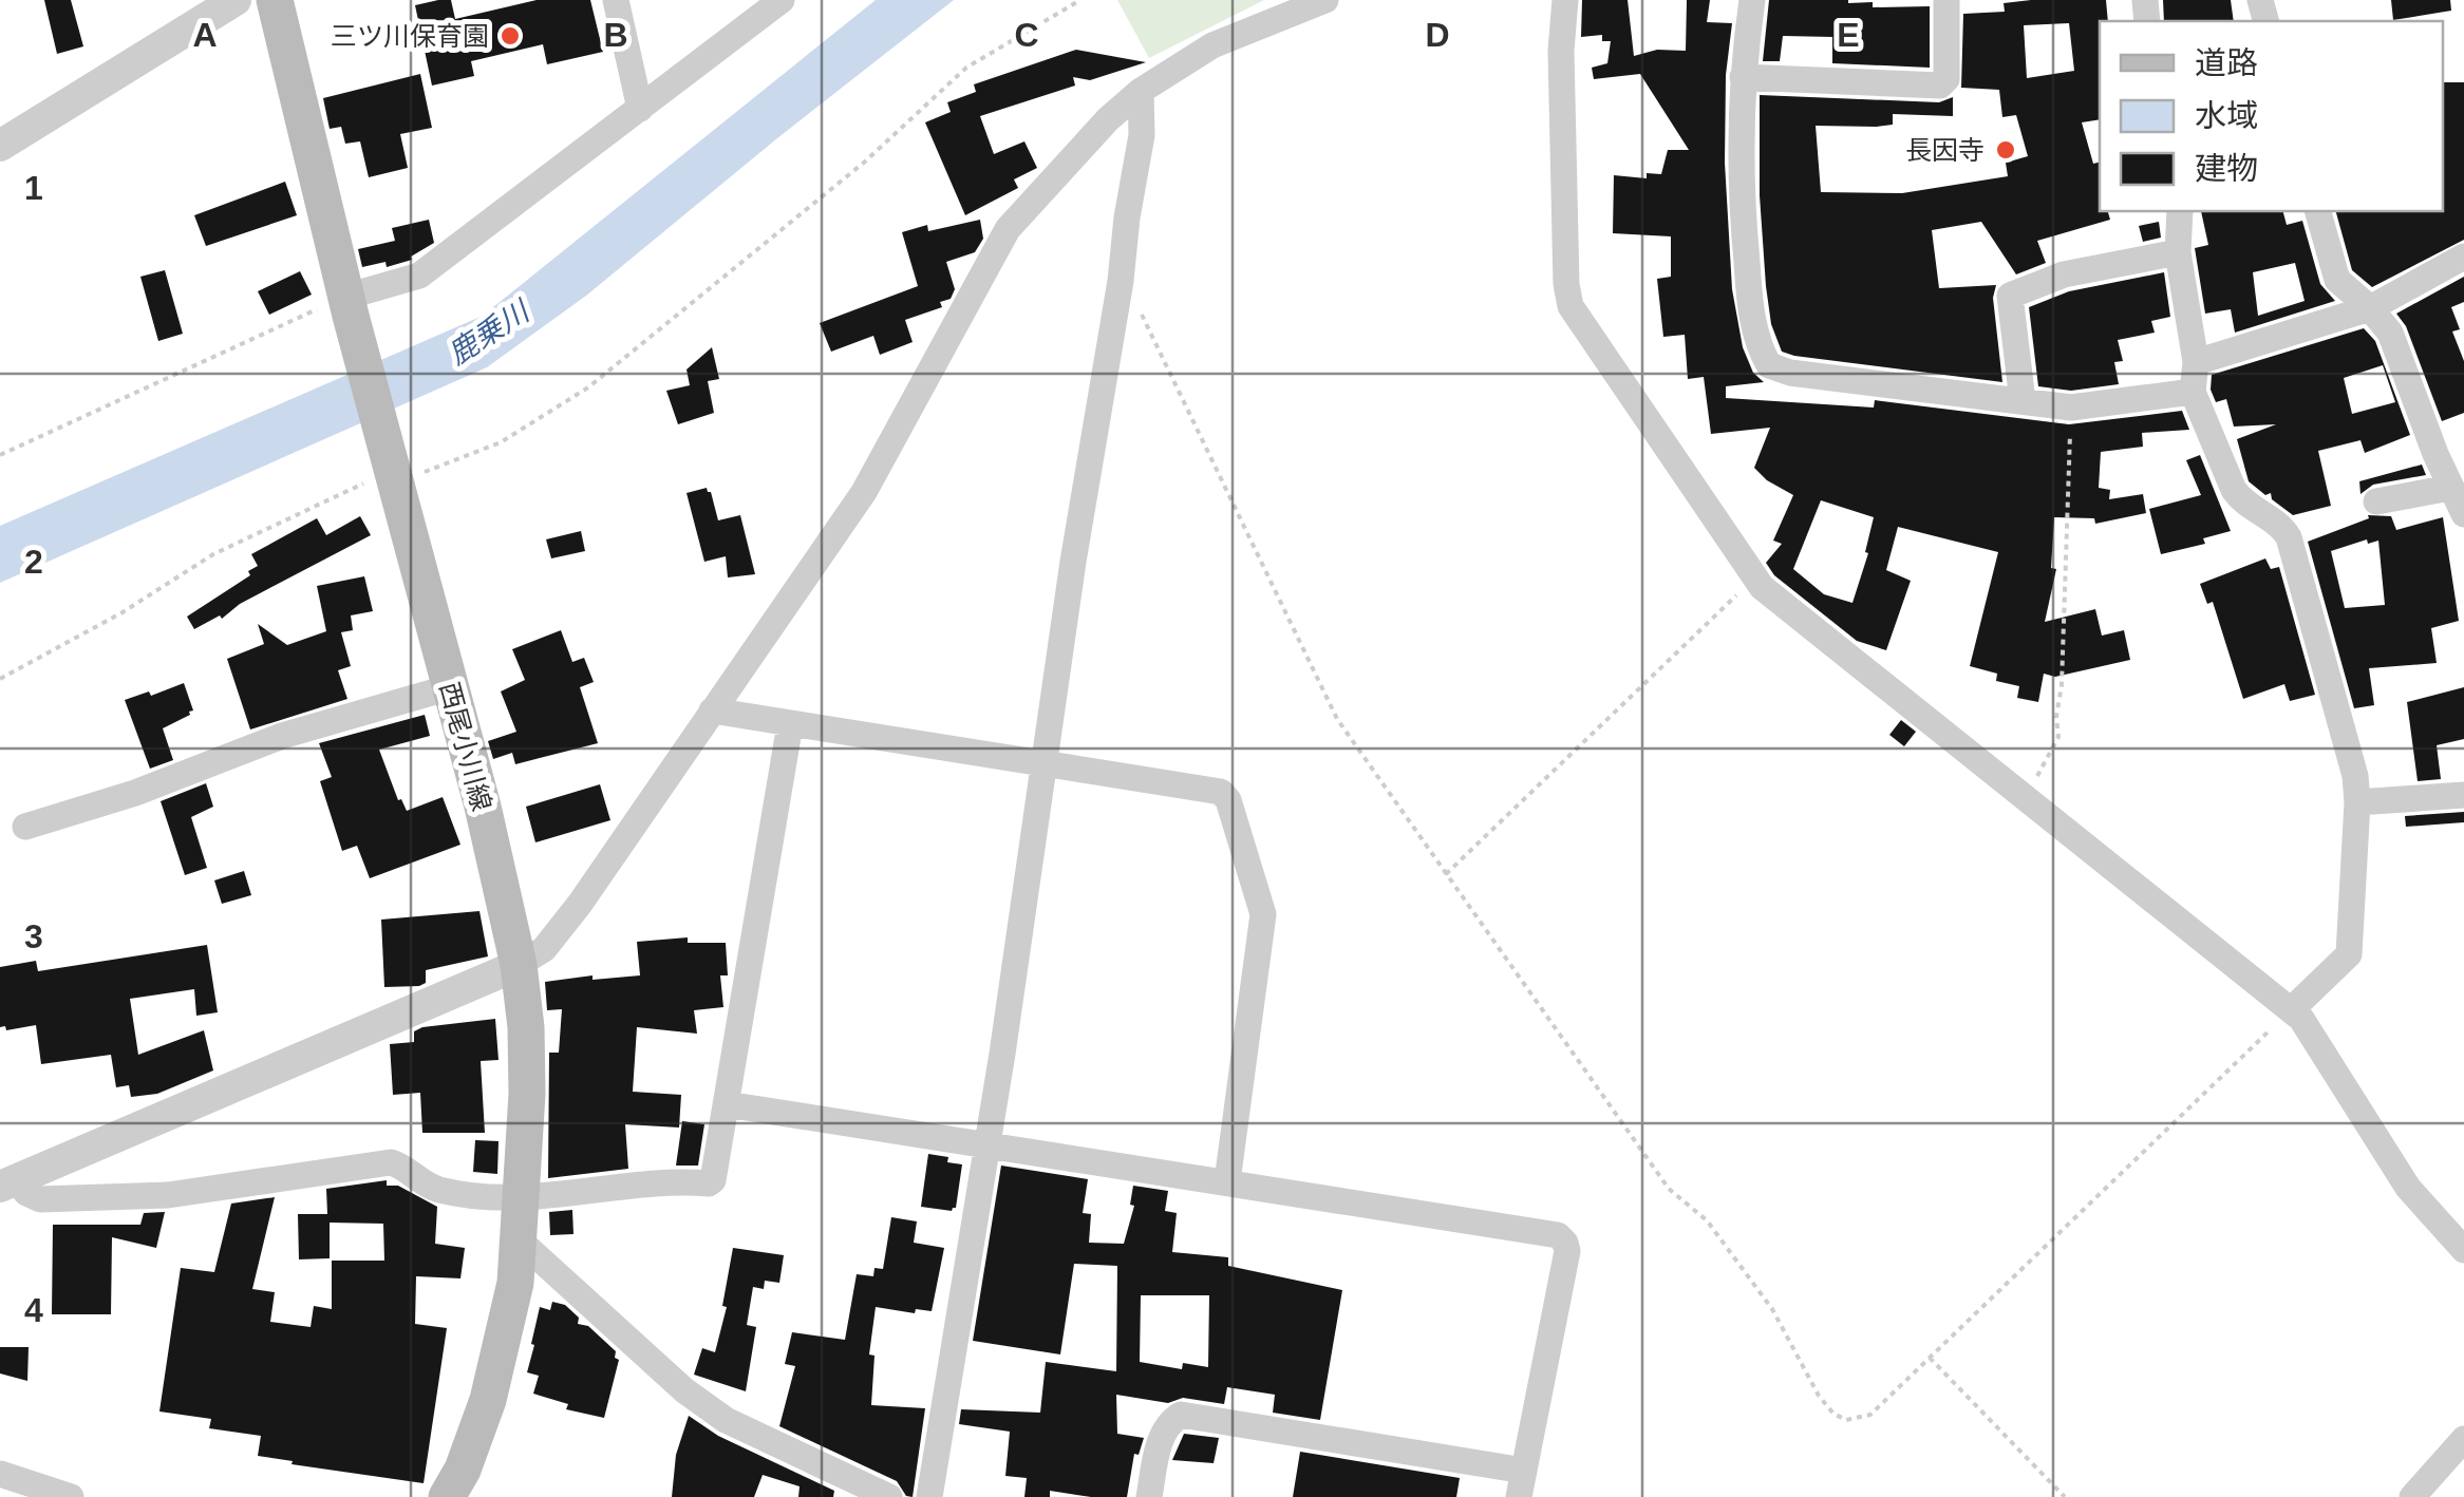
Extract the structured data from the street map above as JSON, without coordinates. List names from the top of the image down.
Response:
{
  "streets": {
    "main road": ["西尾小川線"]
  },
  "water": ["鹿乗川"],
  "places": ["三ツ川保育園", "長因寺"],
  "legend": ["道路", "水域", "建物"],
  "grid": {
    "columns": [
      "A",
      "B",
      "C",
      "D",
      "E"
    ],
    "rows": [
      "1",
      "2",
      "3",
      "4"
    ]
  }
}
